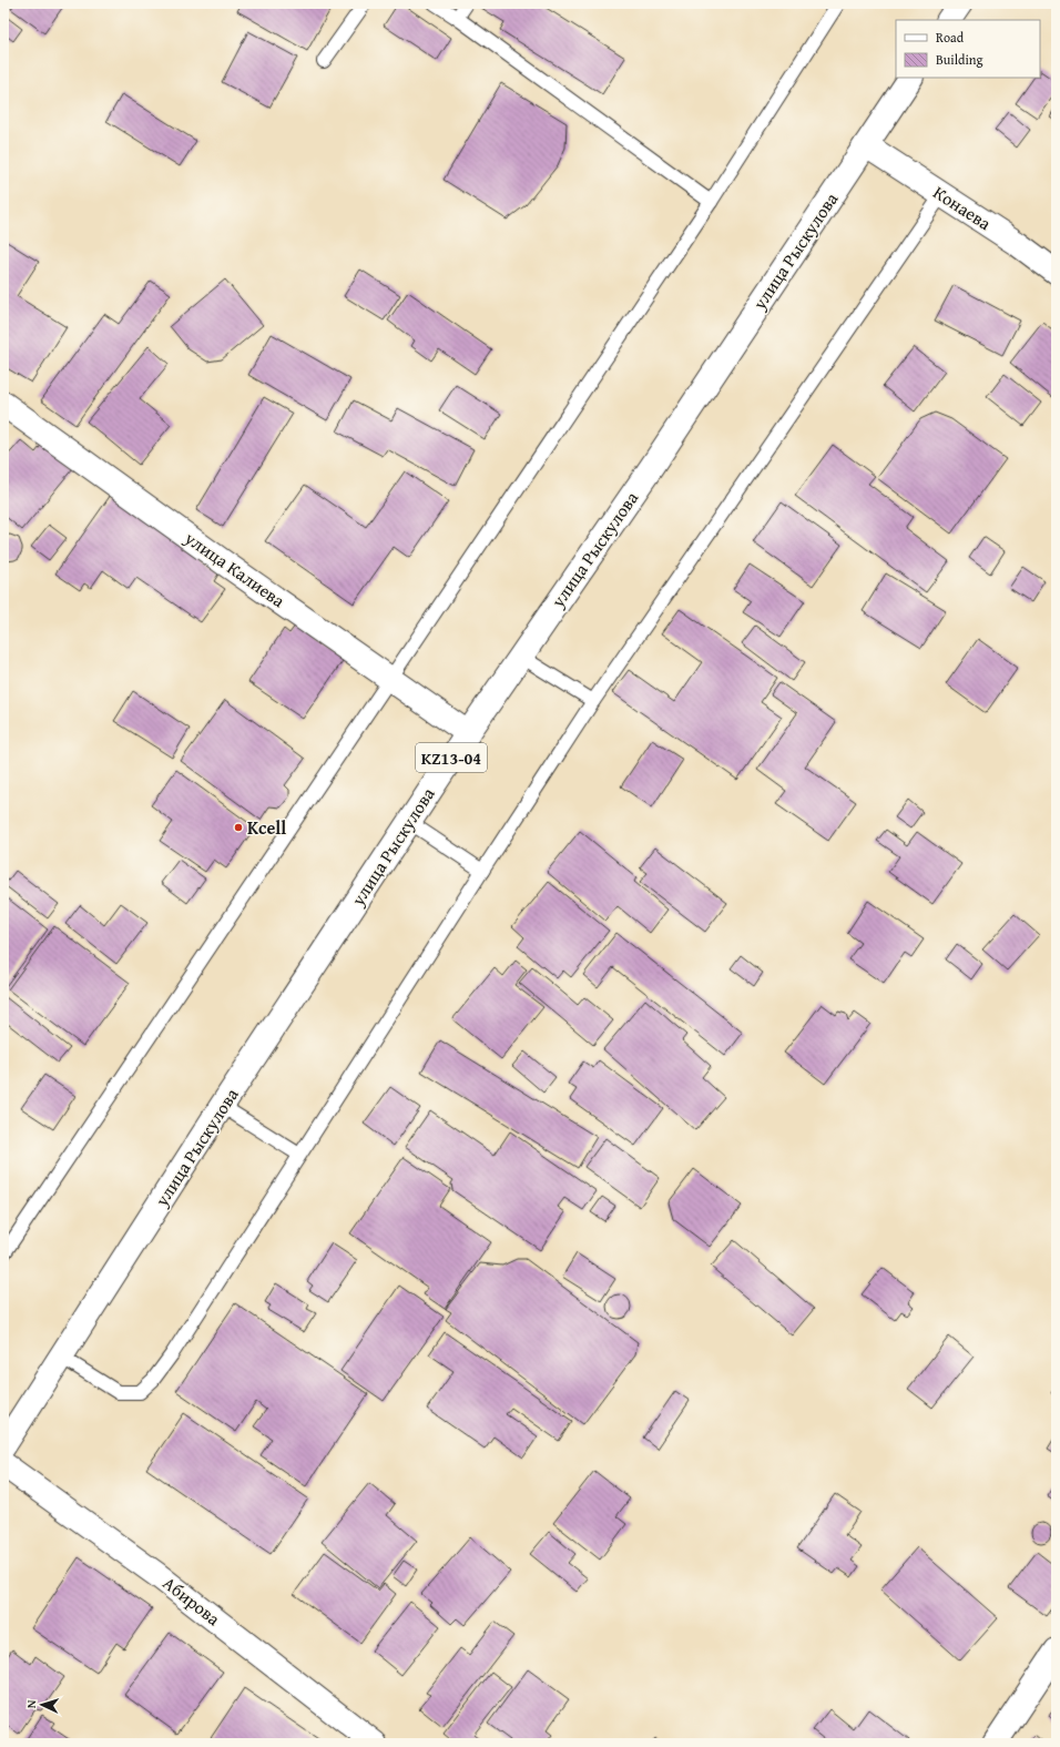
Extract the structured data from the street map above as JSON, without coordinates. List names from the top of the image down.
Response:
{
  "streets": {
    "main road": [
      "Конаева",
      "улица Рыскулова",
      "улица Калиева",
      "KZ13-04",
      "Абирова"
    ]
  },
  "crossings": [
    ["Конаева", "улица Рыскулова"],
    ["улица Рыскулова", "улица Калиева"]
  ],
  "places": ["Kcell"],
  "legend": ["Road", "Building"],
  "north": "left"
}
